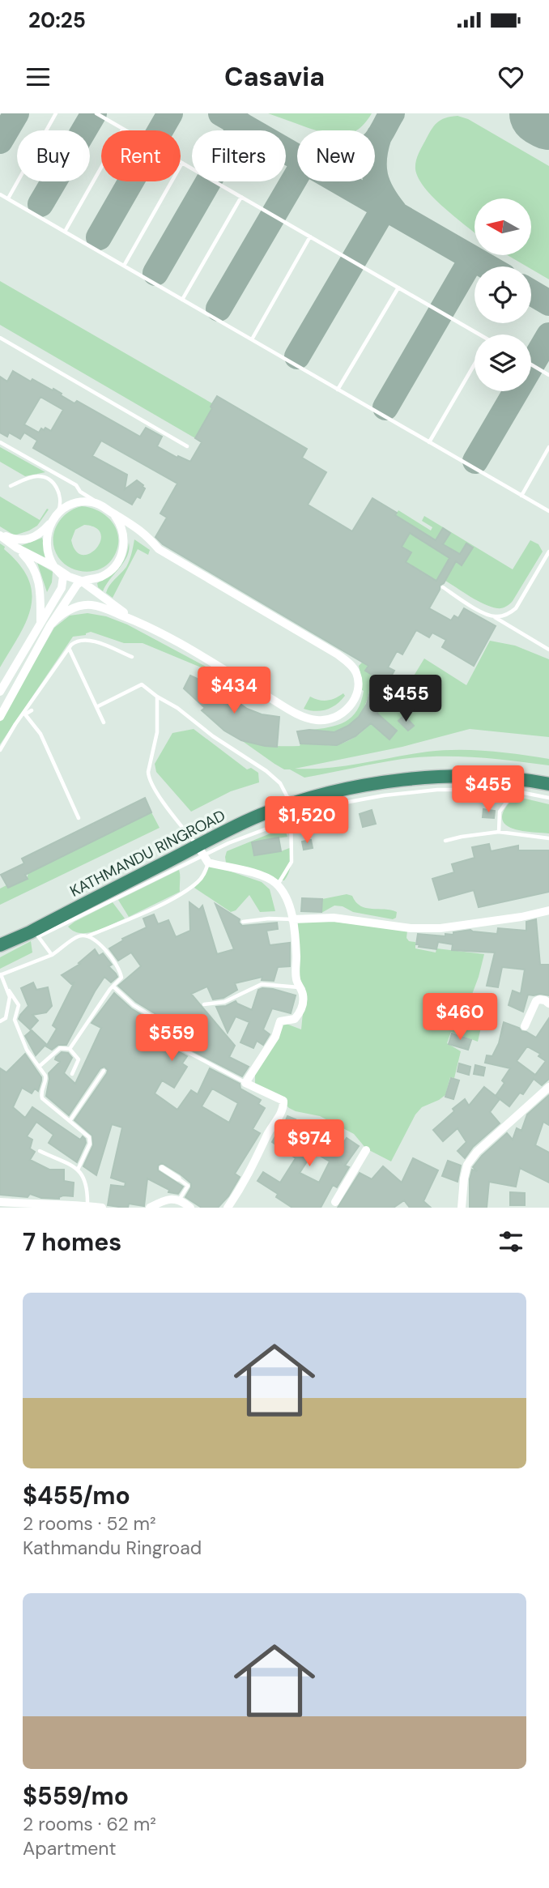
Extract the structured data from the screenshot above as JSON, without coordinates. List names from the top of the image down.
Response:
{
  "streets": {
    "highway": ["KATHMANDU RINGROAD"]
  },
  "north": "left",
  "page": {
    "status": "20:25",
    "header": "Casavia",
    "chip": [
      "Buy",
      "Rent",
      "Filters",
      "New"
    ],
    "price": [
      "$434",
      "$455",
      "$455",
      "$1,520",
      "$460",
      "$559",
      "$974"
    ],
    "heading": "7 homes",
    "list": [
      {
        "name": "$455/mo",
        "note": "2 rooms · 52 m² · Kathmandu Ringroad"
      },
      {
        "name": "$559/mo",
        "note": "2 rooms · 62 m² · Apartment"
      }
    ]
  }
}
